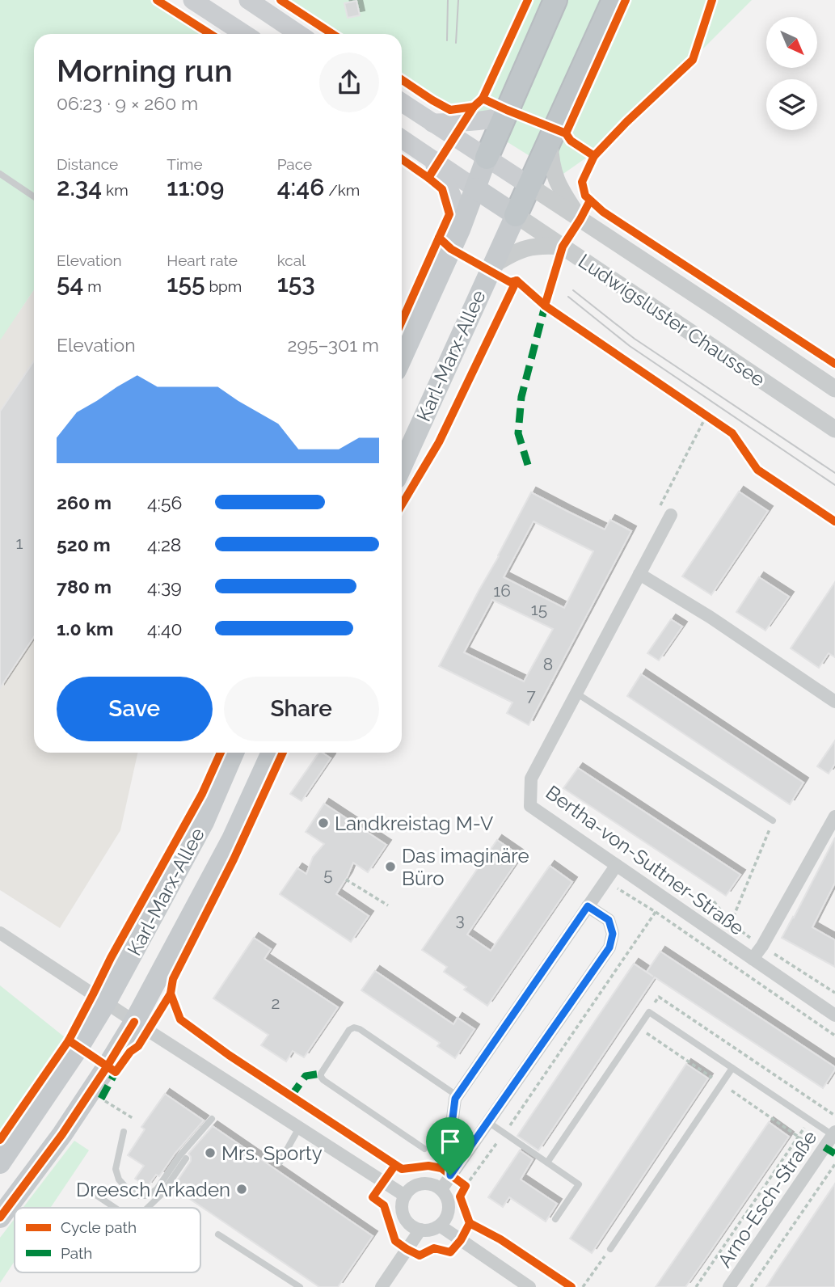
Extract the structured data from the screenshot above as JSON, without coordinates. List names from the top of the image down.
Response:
{
  "streets": {
    "main road": ["Ludwigsluster Chaussee", "Karl-Marx-Allee"],
    "street": ["Bertha-von-Suttner-Straße", "Arno-Esch-Straße"]
  },
  "crossings": [
    ["Ludwigsluster Chaussee", "Karl-Marx-Allee"]
  ],
  "places": [
    "Landkreistag M-V",
    "Das imaginäre Büro",
    "Mrs. Sporty",
    "Dreesch Arkaden"
  ],
  "house_numbers": [
    "1",
    "16",
    "15",
    "8",
    "7",
    "5",
    "3",
    "2"
  ],
  "legend": ["Cycle path", "Path"],
  "north": "bottom right",
  "page": {
    "heading": ["Morning run", "06:23 · 9 × 260 m"],
    "stats": [
      ["Distance", "2.34 km"],
      ["Time", "11:09"],
      ["Pace", "4:46 /km"],
      ["Elevation", "54 m"],
      ["Heart rate", "155 bpm"],
      ["kcal", "153"]
    ],
    "chart": ["Elevation", "295–301 m"],
    "list": [
      {
        "name": "260 m",
        "note": "4:56"
      },
      {
        "name": "520 m",
        "note": "4:28"
      },
      {
        "name": "780 m",
        "note": "4:39"
      },
      {
        "name": "1.0 km",
        "note": "4:40"
      }
    ],
    "buttons": ["Save", "Share"]
  }
}
